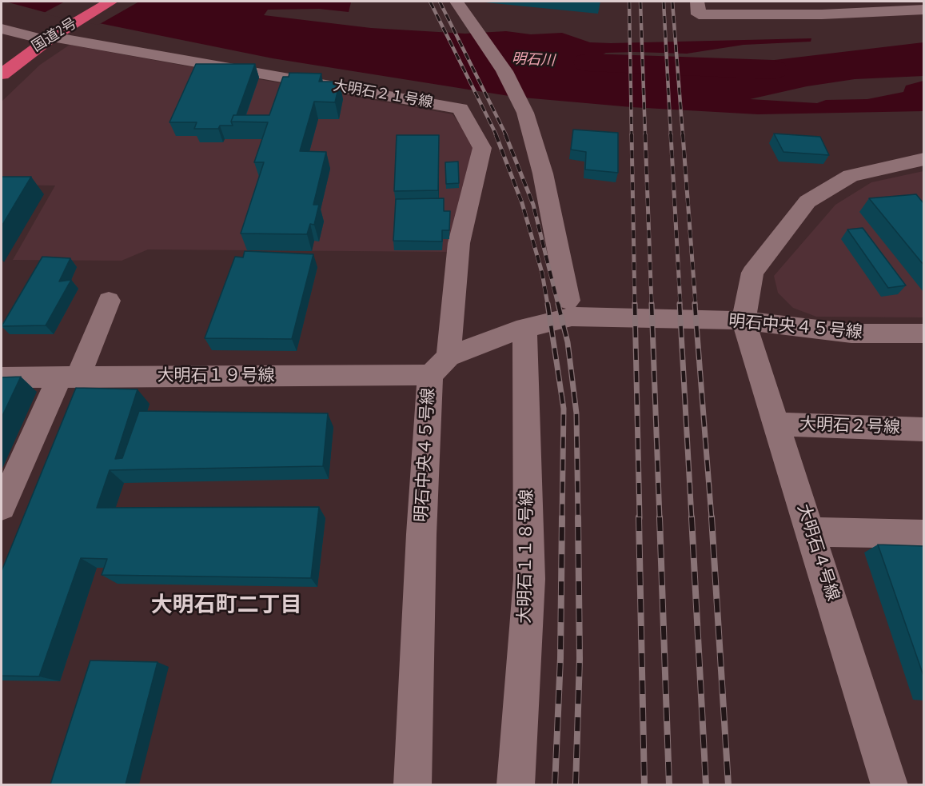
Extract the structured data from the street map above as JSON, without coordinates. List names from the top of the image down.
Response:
{
  "streets": {
    "highway": ["国道2号"],
    "street": [
      "大明石２１号線",
      "明石中央４５号線",
      "大明石１９号線",
      "大明石２号線",
      "大明石４号線",
      "大明石１１８号線"
    ]
  },
  "crossings": [
    ["国道2号", "大明石２１号線"],
    ["大明石２１号線", "明石中央４５号線"],
    ["大明石２１号線", "大明石１９号線"],
    ["明石中央４５号線", "大明石１９号線"],
    ["明石中央４５号線", "大明石４号線"],
    ["明石中央４５号線", "大明石１１８号線"],
    ["大明石２号線", "大明石４号線"]
  ],
  "districts": ["大明石町二丁目"],
  "water": ["明石川"]
}
